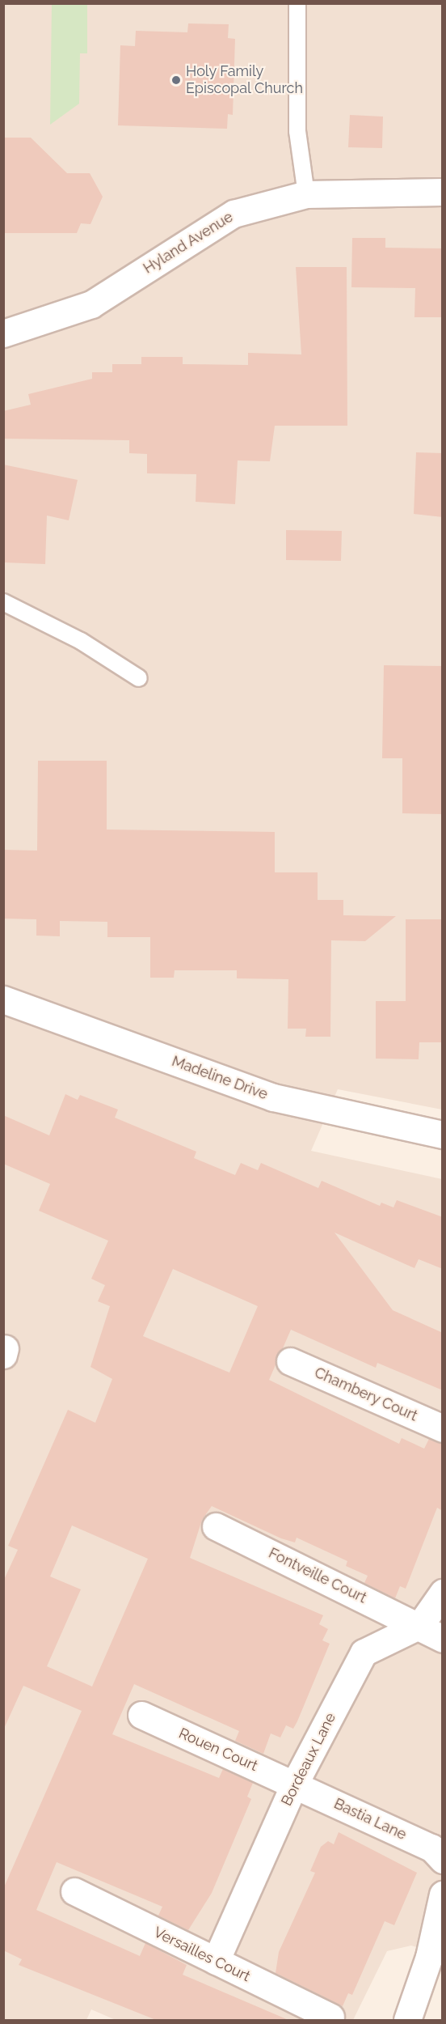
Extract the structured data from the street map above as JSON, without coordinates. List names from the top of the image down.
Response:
{
  "streets": {
    "street": [
      "Hyland Avenue",
      "Madeline Drive",
      "Chambery Court",
      "Fontveille Court",
      "Rouen Court",
      "Bordeaux Lane",
      "Bastia Lane",
      "Versailles Court"
    ]
  },
  "crossings": [
    ["Fontveille Court", "Bordeaux Lane"],
    ["Rouen Court", "Bordeaux Lane"],
    ["Rouen Court", "Bastia Lane"],
    ["Bordeaux Lane", "Bastia Lane"],
    ["Bordeaux Lane", "Versailles Court"]
  ],
  "places": ["Holy Family Episcopal Church"]
}
